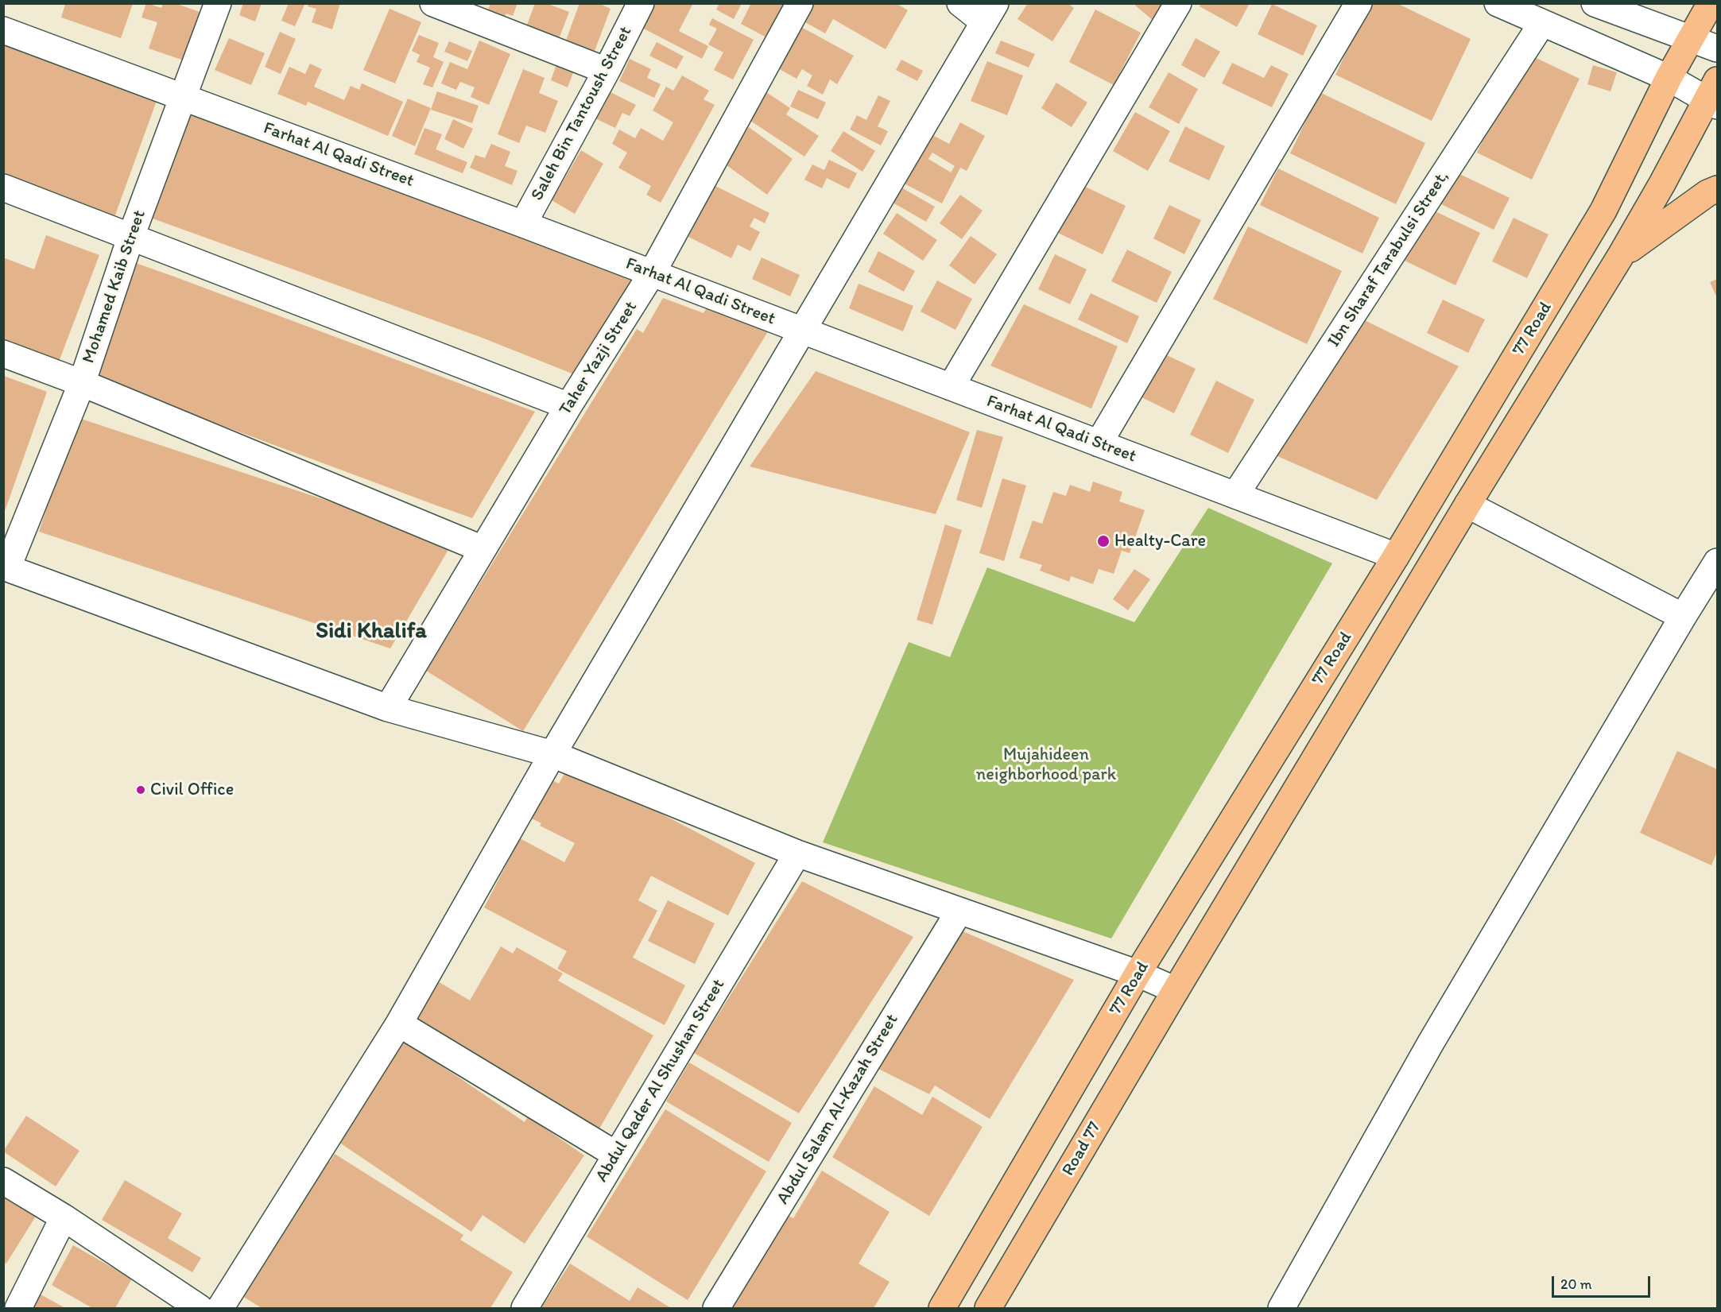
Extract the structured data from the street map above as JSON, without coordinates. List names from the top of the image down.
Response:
{
  "streets": {
    "main road": ["77 Road", "Road 77"],
    "street": [
      "Saleh Bin Tantoush Street",
      "Farhat Al Qadi Street",
      "Ibn Sharaf Tarabulsi Street,",
      "Mohamed Kaib Street",
      "Taher Yazji Street",
      "Abdul Qader Al Shushan Street",
      "Abdul Salam Al-Kazah Street"
    ]
  },
  "crossings": [
    ["Saleh Bin Tantoush Street", "Farhat Al Qadi Street"],
    ["Farhat Al Qadi Street", "Ibn Sharaf Tarabulsi Street,"],
    ["Farhat Al Qadi Street", "Mohamed Kaib Street"],
    ["Farhat Al Qadi Street", "77 Road"],
    ["Farhat Al Qadi Street", "Taher Yazji Street"]
  ],
  "districts": ["Sidi Khalifa"],
  "parks": ["Mujahideen neighborhood park"],
  "places": ["Healty-Care", "Civil Office"],
  "scale_bar": "20 m"
}
